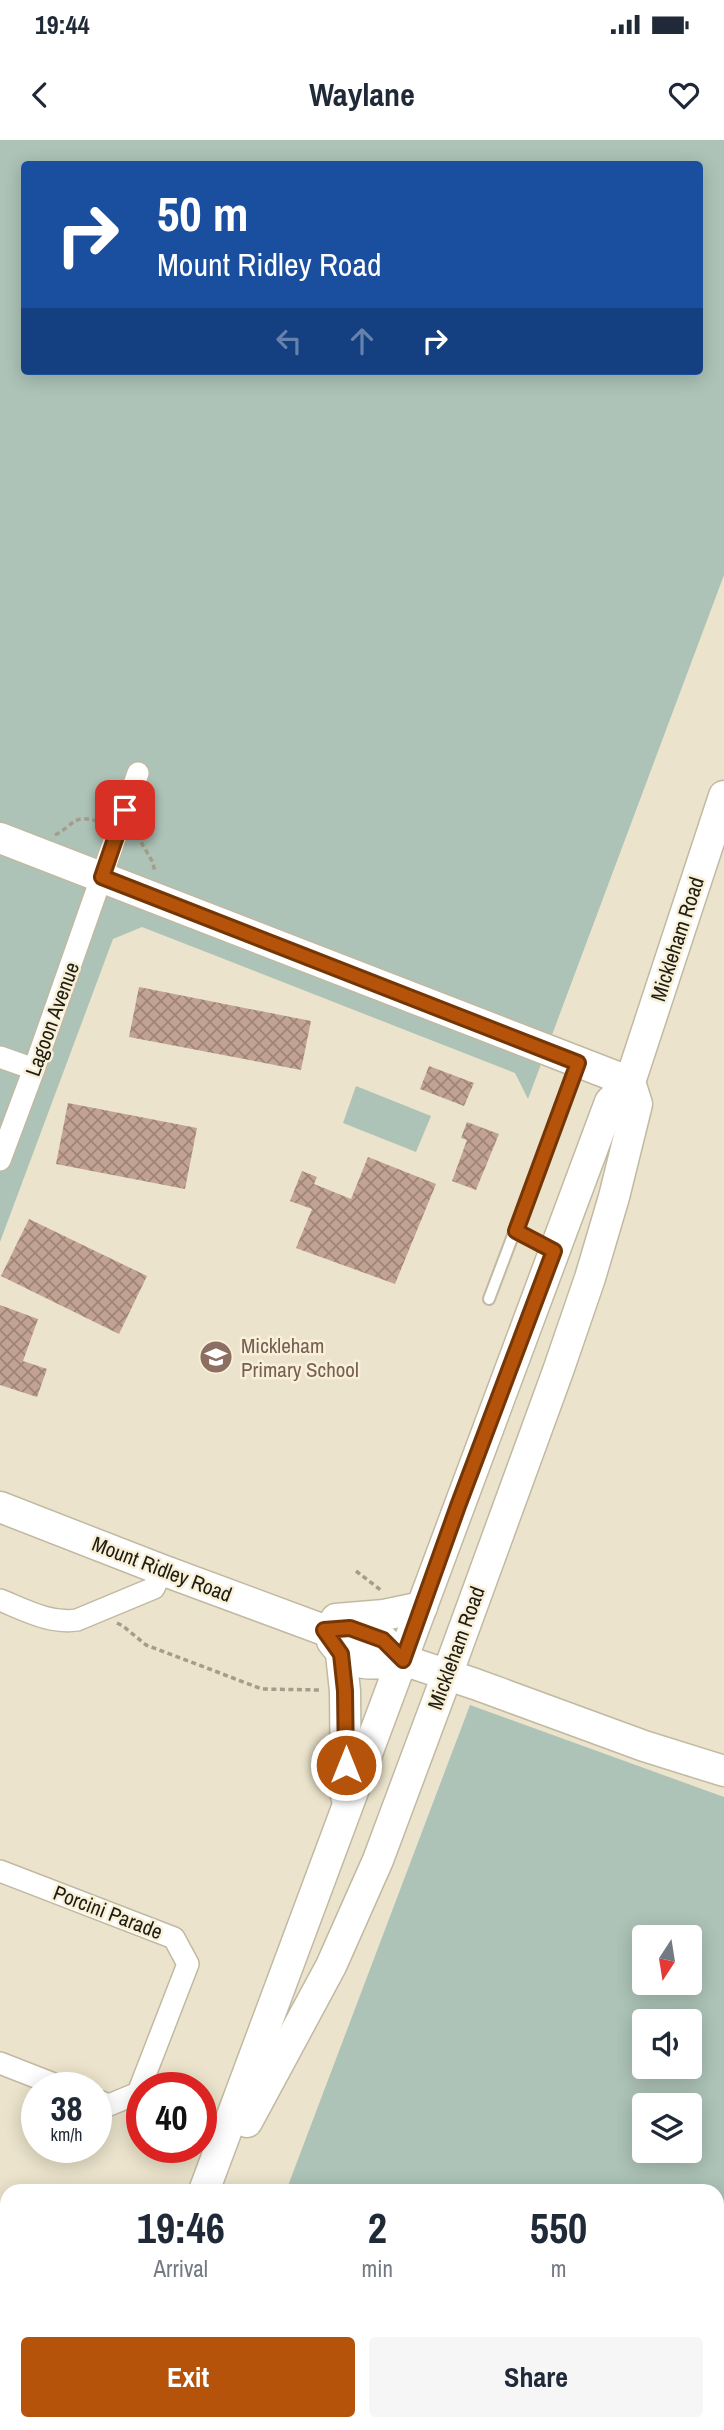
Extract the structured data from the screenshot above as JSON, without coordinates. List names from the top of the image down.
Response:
{
  "streets": {
    "main road": ["Mickleham Road", "Mount Ridley Road"],
    "street": ["Lagoon Avenue", "Porcini Parade"]
  },
  "crossings": [
    ["Mickleham Road", "Mount Ridley Road"]
  ],
  "places": {
    "school or university": ["Mickleham Primary School"]
  },
  "north": "bottom",
  "page": {
    "status": "19:44",
    "header": "Waylane",
    "turn": ["50 m", "Mount Ridley Road"],
    "speed": "38 km/h",
    "limit": "40",
    "eta": [
      "19:46",
      "Arrival",
      "2",
      "min",
      "550",
      "m"
    ],
    "buttons": ["Exit", "Share"]
  }
}
